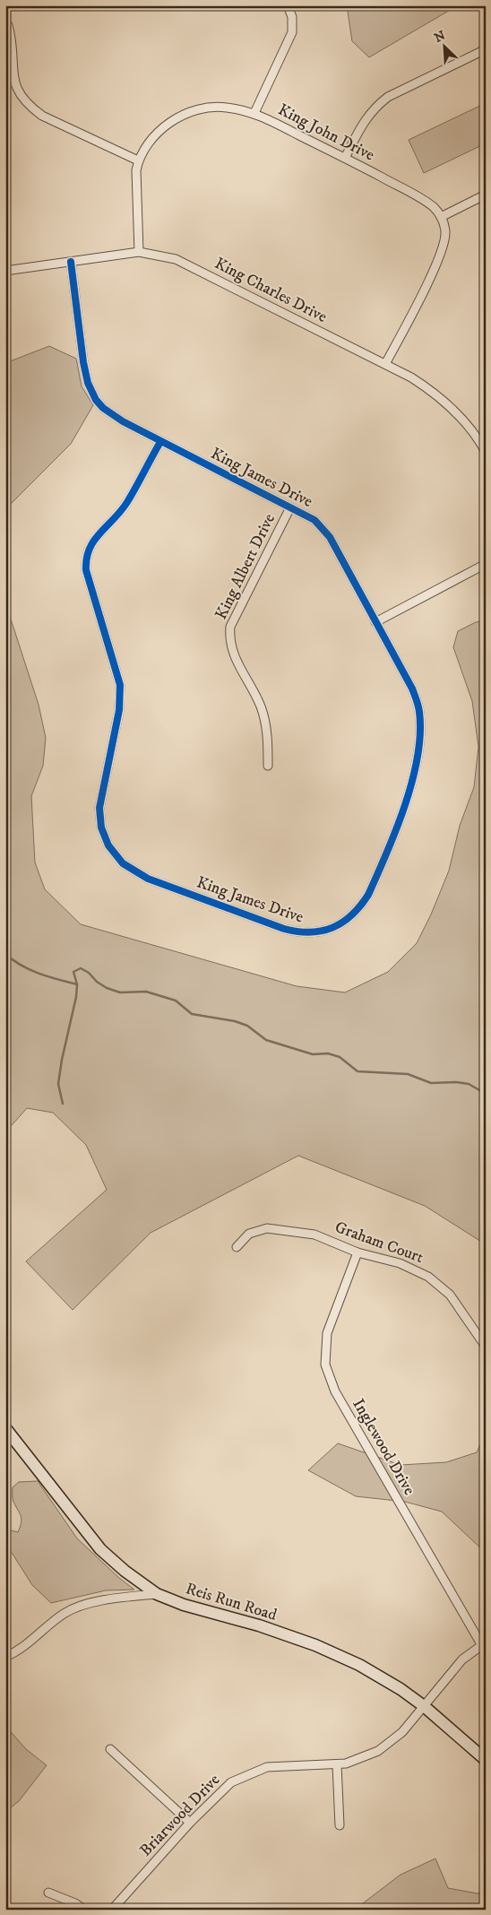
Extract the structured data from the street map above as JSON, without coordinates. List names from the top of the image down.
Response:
{
  "streets": {
    "street": [
      "King John Drive",
      "King Charles Drive",
      "King James Drive",
      "King Albert Drive",
      "Graham Court",
      "Inglewood Drive",
      "Reis Run Road",
      "Briarwood Drive"
    ]
  },
  "crossings": [
    ["King John Drive", "King Charles Drive"],
    ["King Charles Drive", "King James Drive"],
    ["King James Drive", "King Albert Drive"],
    ["Graham Court", "Inglewood Drive"],
    ["Inglewood Drive", "Briarwood Drive"],
    ["Reis Run Road", "Briarwood Drive"]
  ],
  "north": "top left"
}
